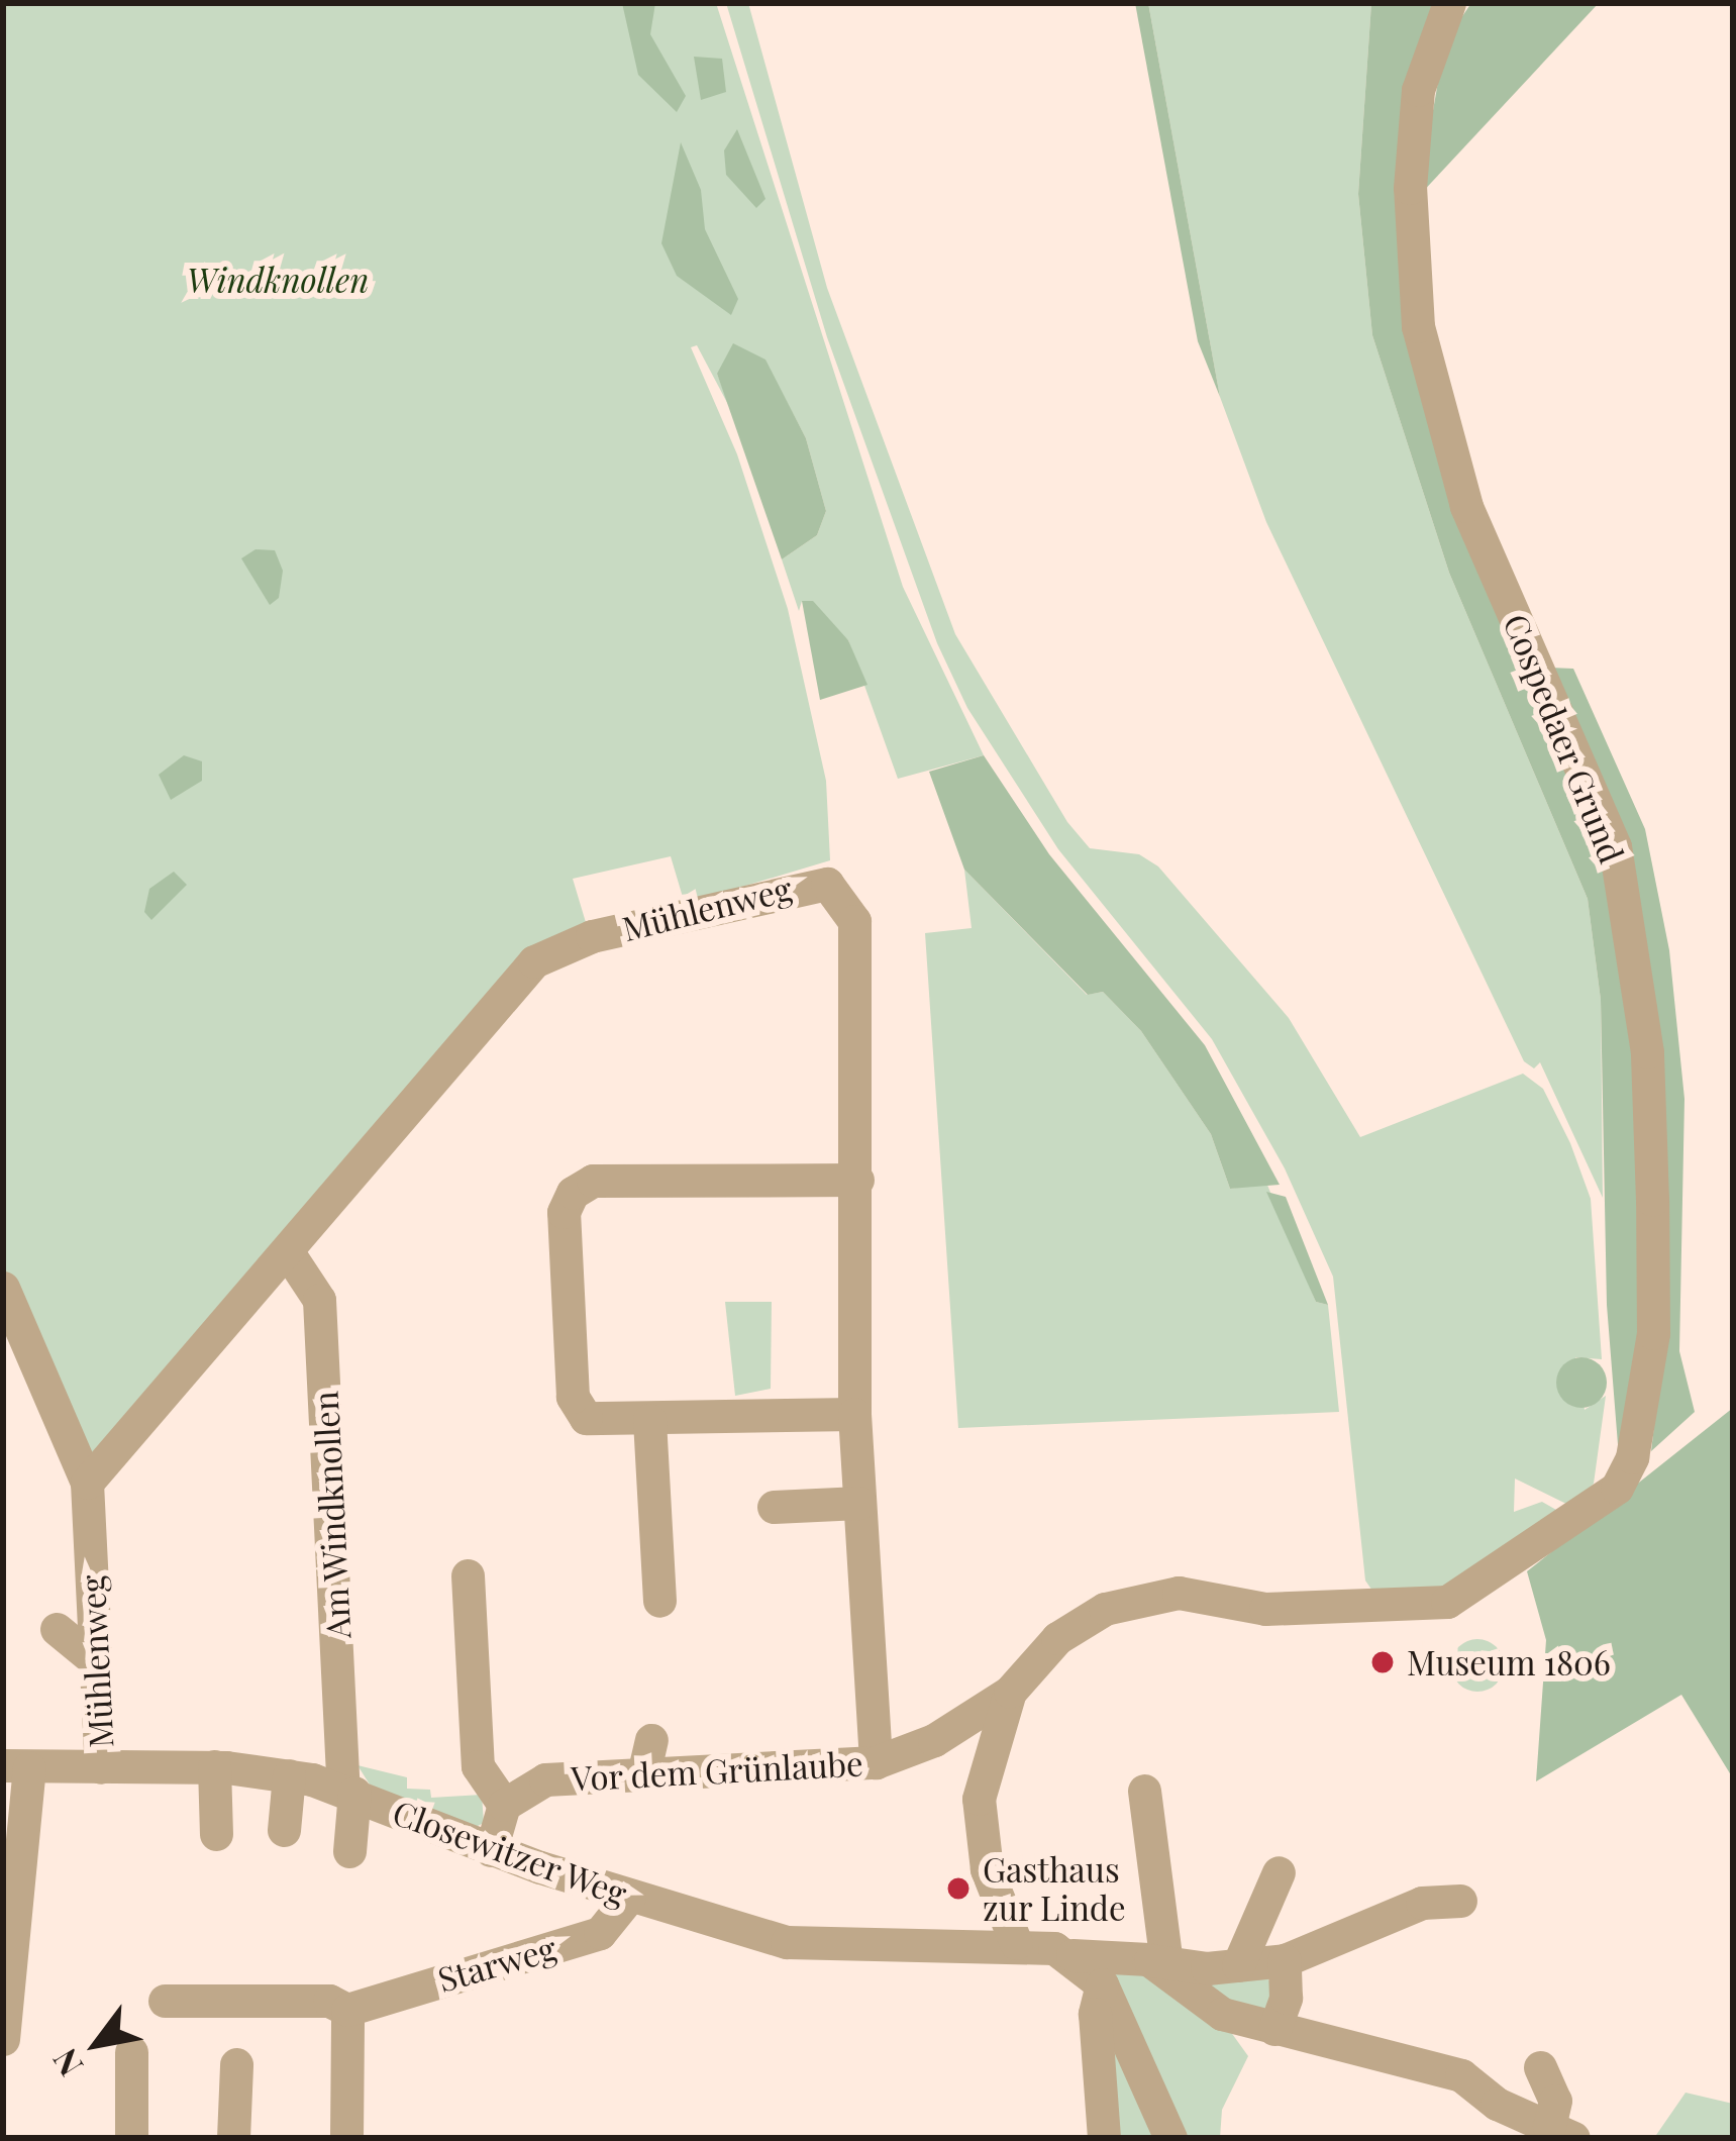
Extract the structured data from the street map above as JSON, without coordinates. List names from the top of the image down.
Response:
{
  "streets": {
    "street": [
      "Cospedaer Grund",
      "Mühlenweg",
      "Am Windknollen",
      "Vor dem Grünlaube",
      "Closewitzer Weg",
      "Starweg"
    ]
  },
  "crossings": [
    ["Cospedaer Grund", "Vor dem Grünlaube"],
    ["Mühlenweg", "Am Windknollen"],
    ["Mühlenweg", "Vor dem Grünlaube"],
    ["Mühlenweg", "Closewitzer Weg"],
    ["Am Windknollen", "Closewitzer Weg"],
    ["Closewitzer Weg", "Starweg"]
  ],
  "parks": ["Windknollen"],
  "places": ["Museum 1806", "Gasthaus zur Linde"],
  "north": "bottom left"
}
